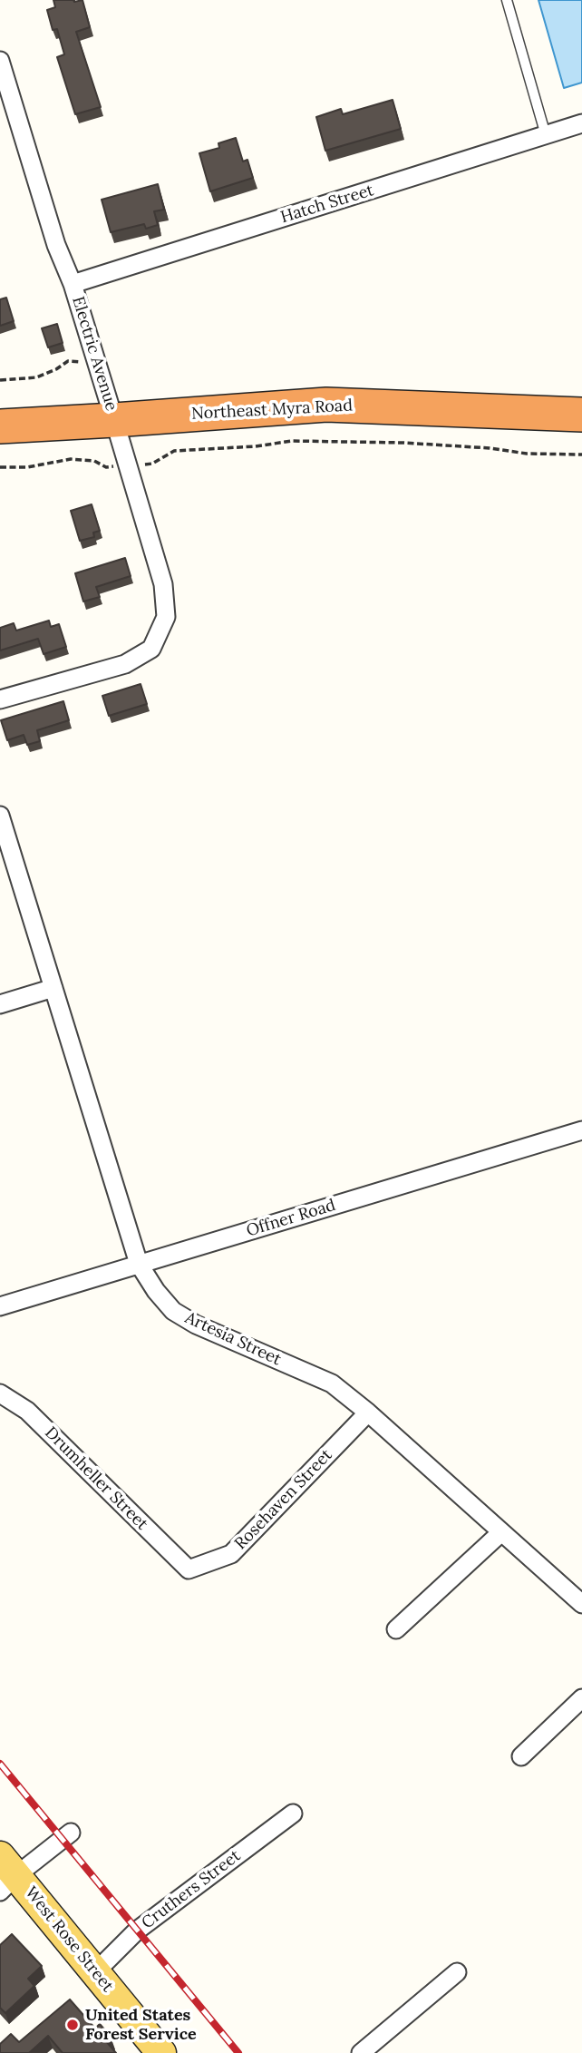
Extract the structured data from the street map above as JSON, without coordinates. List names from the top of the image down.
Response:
{
  "streets": {
    "highway": ["Northeast Myra Road"],
    "main road": ["West Rose Street"],
    "street": [
      "Hatch Street",
      "Electric Avenue",
      "Offner Road",
      "Artesia Street",
      "Drumheller Street",
      "Rosehaven Street",
      "Cruthers Street"
    ]
  },
  "crossings": [
    ["Hatch Street", "Electric Avenue"],
    ["Electric Avenue", "Northeast Myra Road"],
    ["Offner Road", "Artesia Street"],
    ["Artesia Street", "Rosehaven Street"],
    ["Drumheller Street", "Rosehaven Street"],
    ["Cruthers Street", "West Rose Street"]
  ],
  "places": ["United States Forest Service"]
}
